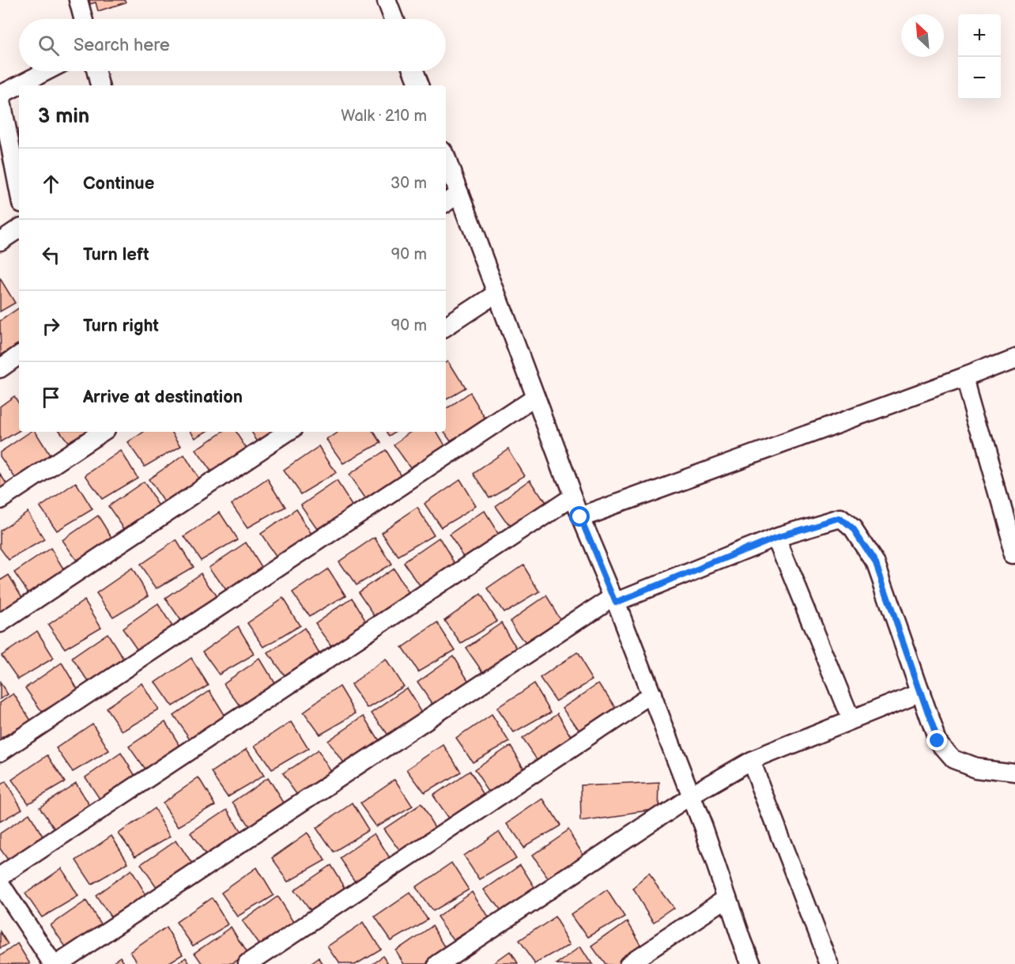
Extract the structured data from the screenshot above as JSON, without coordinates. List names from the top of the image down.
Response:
{
  "north": "top left",
  "page": {
    "map_buttons": ["+", "−"],
    "search": "Search here",
    "heading": ["3 min", "Walk · 210 m"],
    "list": [
      ["Continue", "30 m"],
      ["Turn left", "90 m"],
      ["Turn right", "90 m"],
      "Arrive at destination"
    ]
  }
}
